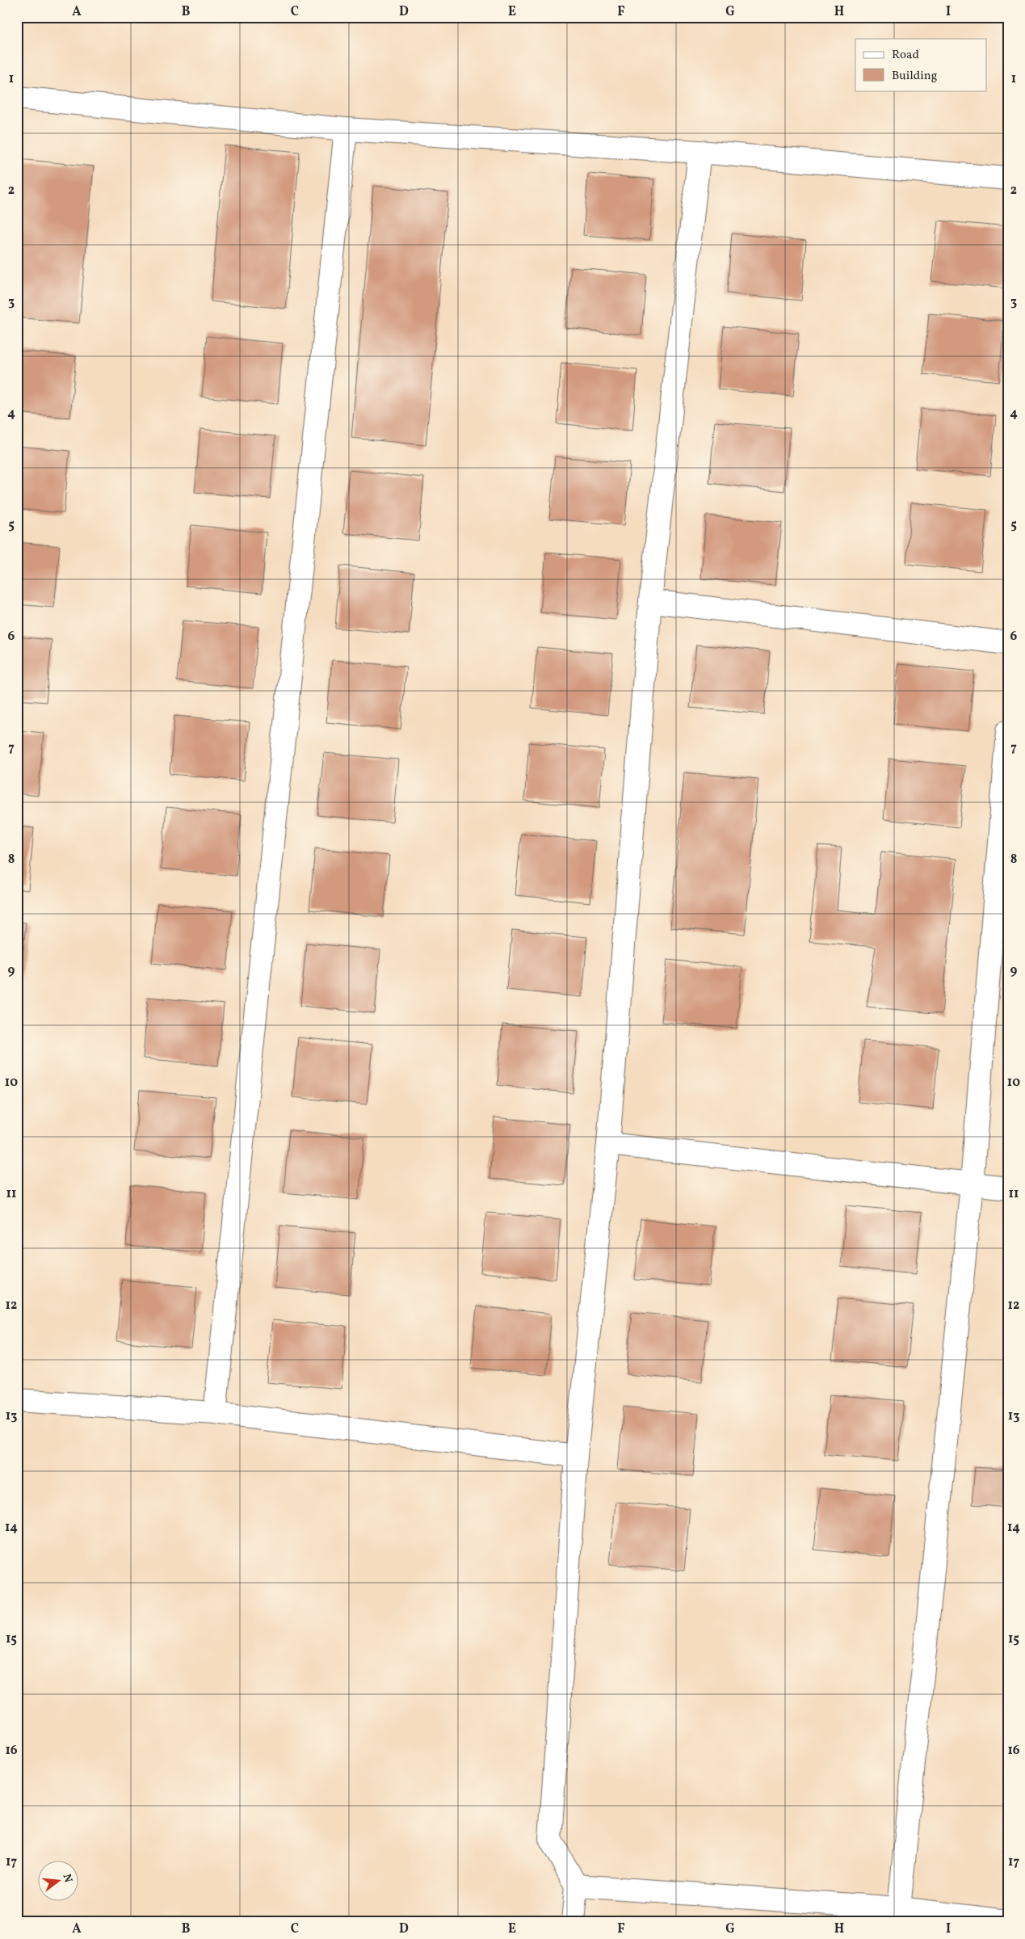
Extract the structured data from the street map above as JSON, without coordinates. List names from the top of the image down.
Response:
{
  "legend": ["Road", "Building"],
  "north": "right",
  "grid": {
    "columns": [
      "A",
      "B",
      "C",
      "D",
      "E",
      "F",
      "G",
      "H",
      "I"
    ],
    "rows": [
      "1",
      "2",
      "3",
      "4",
      "5",
      "6",
      "7",
      "8",
      "9",
      "10",
      "11",
      "12",
      "13",
      "14",
      "15",
      "16",
      "17"
    ]
  }
}
